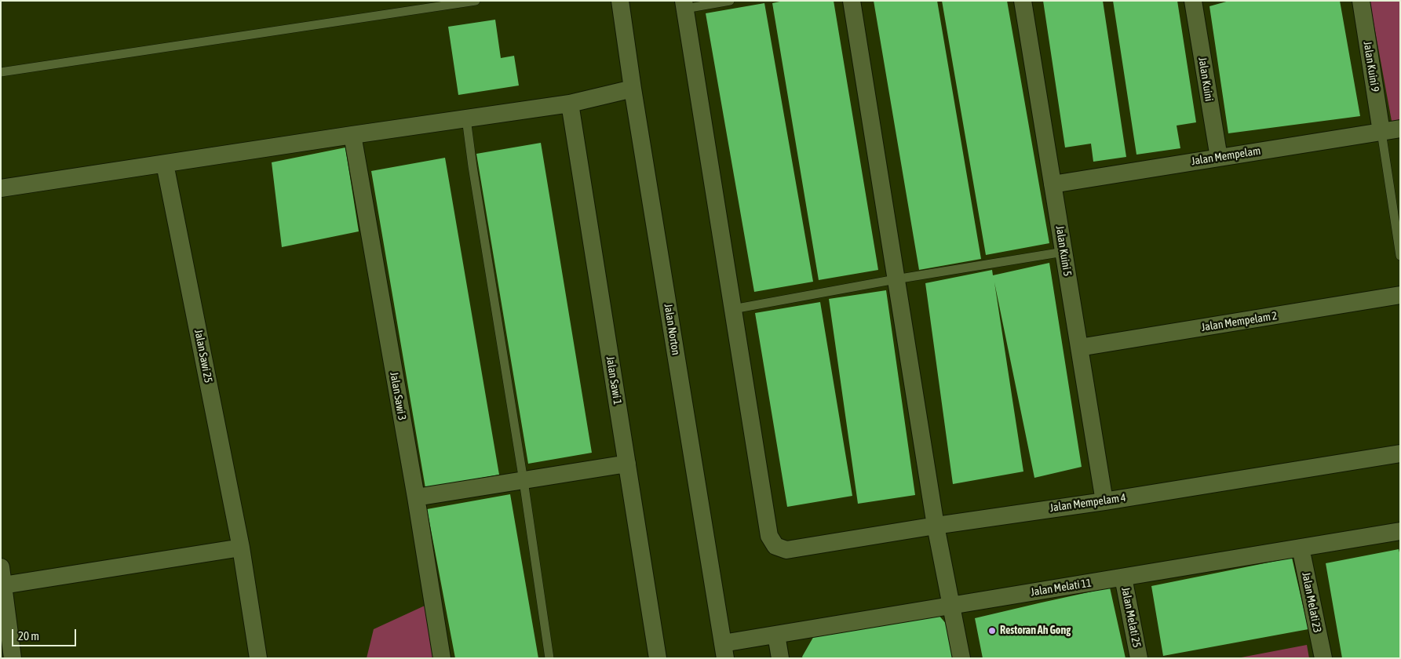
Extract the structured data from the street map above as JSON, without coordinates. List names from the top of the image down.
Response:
{
  "streets": {
    "street": [
      "Jalan Kuini 9",
      "Jalan Kuini",
      "Jalan Mempelam",
      "Jalan Kuini 5",
      "Jalan Mempelam 2",
      "Jalan Norton",
      "Jalan Sawi 25",
      "Jalan Sawi 1",
      "Jalan Sawi 3",
      "Jalan Mempelam 4",
      "Jalan Melati 11",
      "Jalan Melati 23",
      "Jalan Melati 25"
    ]
  },
  "crossings": [
    ["Jalan Kuini 9", "Jalan Mempelam"],
    ["Jalan Kuini", "Jalan Mempelam"],
    ["Jalan Mempelam", "Jalan Kuini 5"],
    ["Jalan Kuini 5", "Jalan Mempelam 2"],
    ["Jalan Kuini 5", "Jalan Mempelam 4"],
    ["Jalan Norton", "Jalan Melati 11"],
    ["Jalan Melati 11", "Jalan Melati 23"],
    ["Jalan Melati 11", "Jalan Melati 25"]
  ],
  "places": ["Restoran Ah Gong"],
  "scale_bar": "20 m"
}
